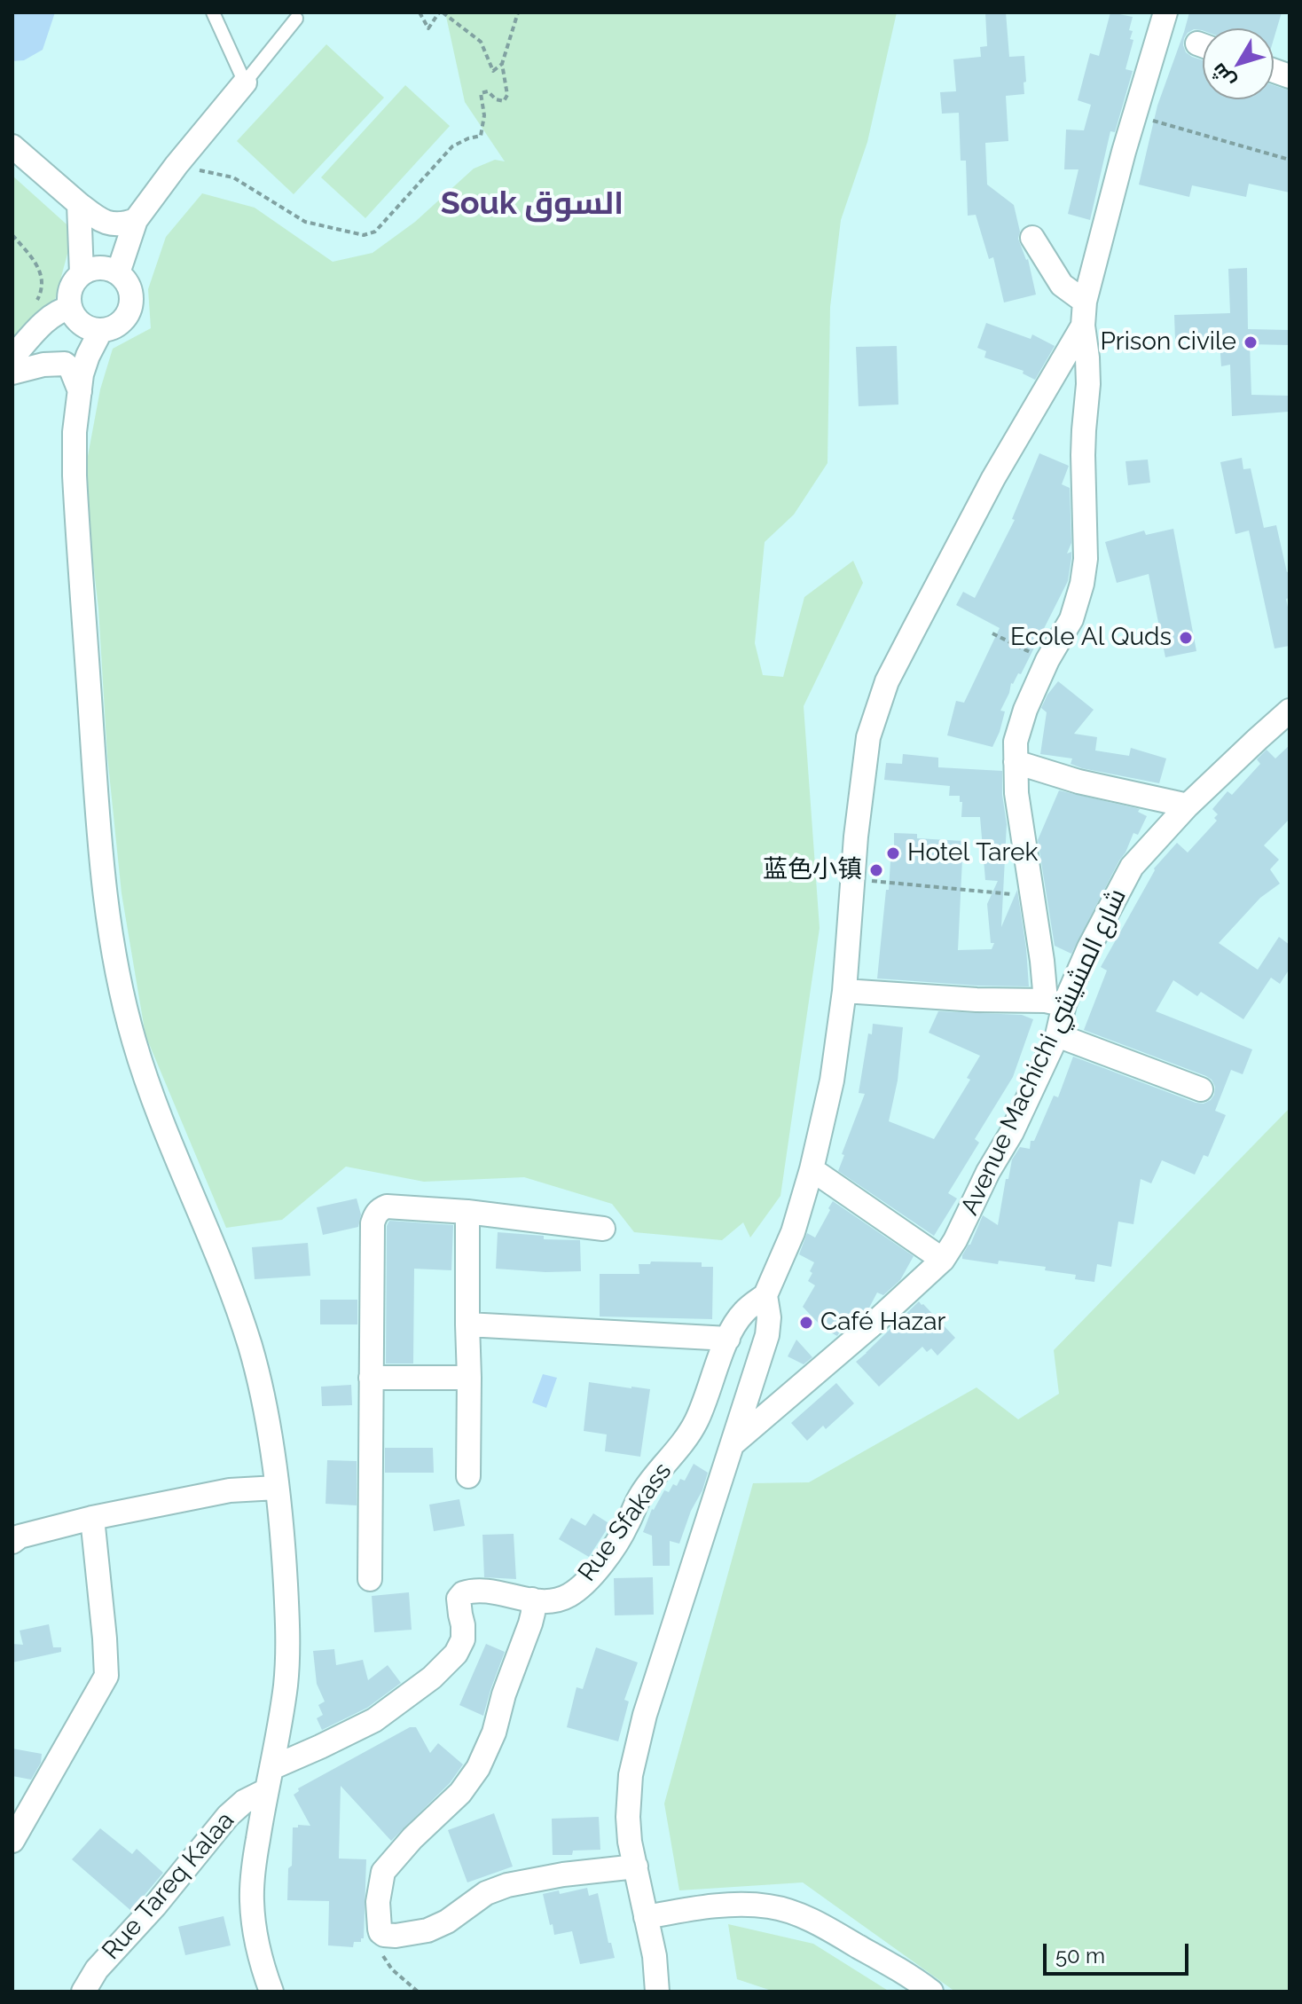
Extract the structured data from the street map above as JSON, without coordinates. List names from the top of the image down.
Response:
{
  "streets": {
    "street": ["Avenue Machichi شارع المشيشي", "Rue Sfakass", "Rue Tareq Kalaa"]
  },
  "districts": ["Souk السوق"],
  "places": [
    "Prison civile",
    "Ecole Al Quds",
    "Hotel Tarek",
    "蓝色小镇",
    "Café Hazar"
  ],
  "scale_bar": "50 m",
  "north": "bottom left"
}
